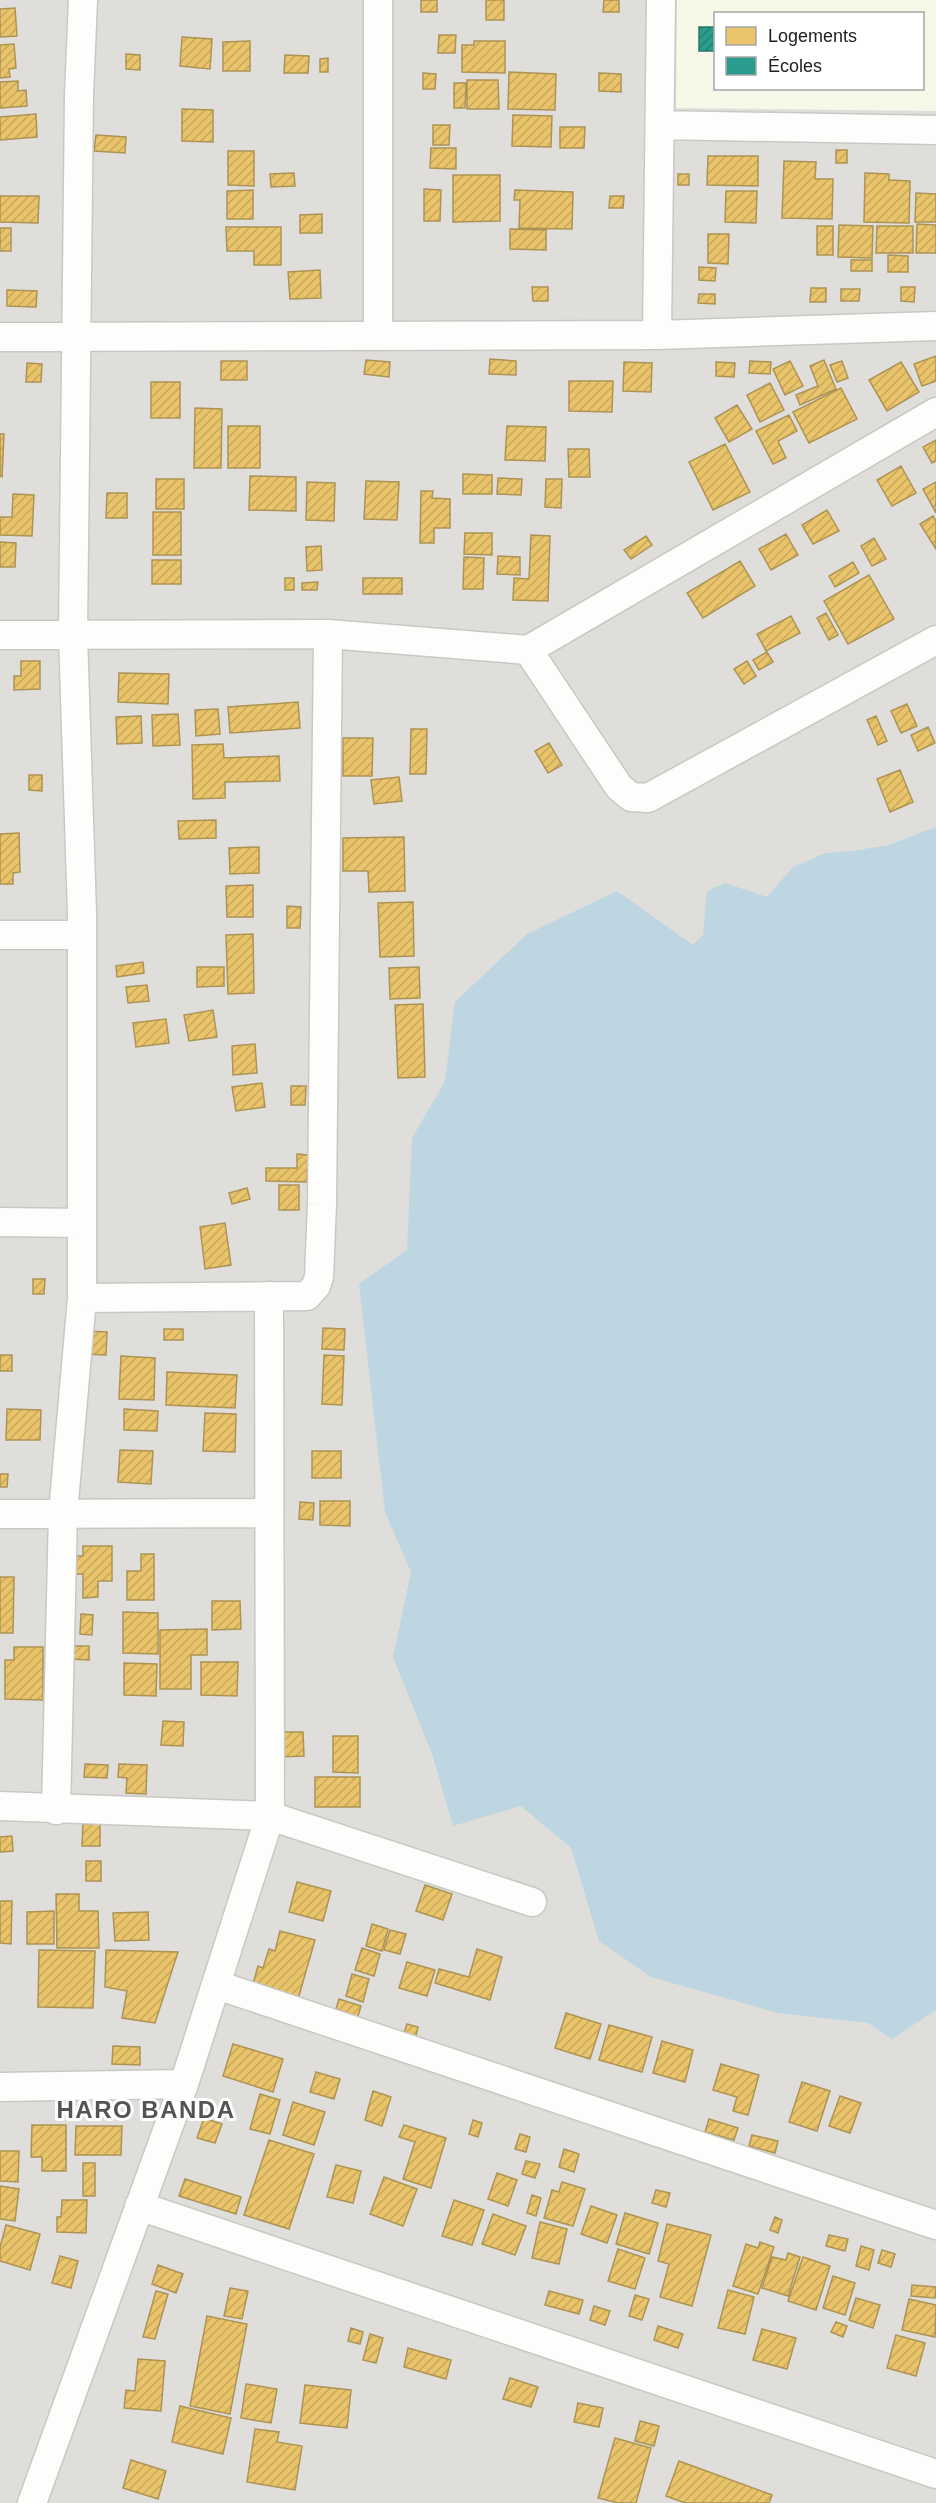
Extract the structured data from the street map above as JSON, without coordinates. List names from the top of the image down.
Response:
{
  "districts": ["HARO BANDA"],
  "legend": ["Logements", "Écoles"]
}
